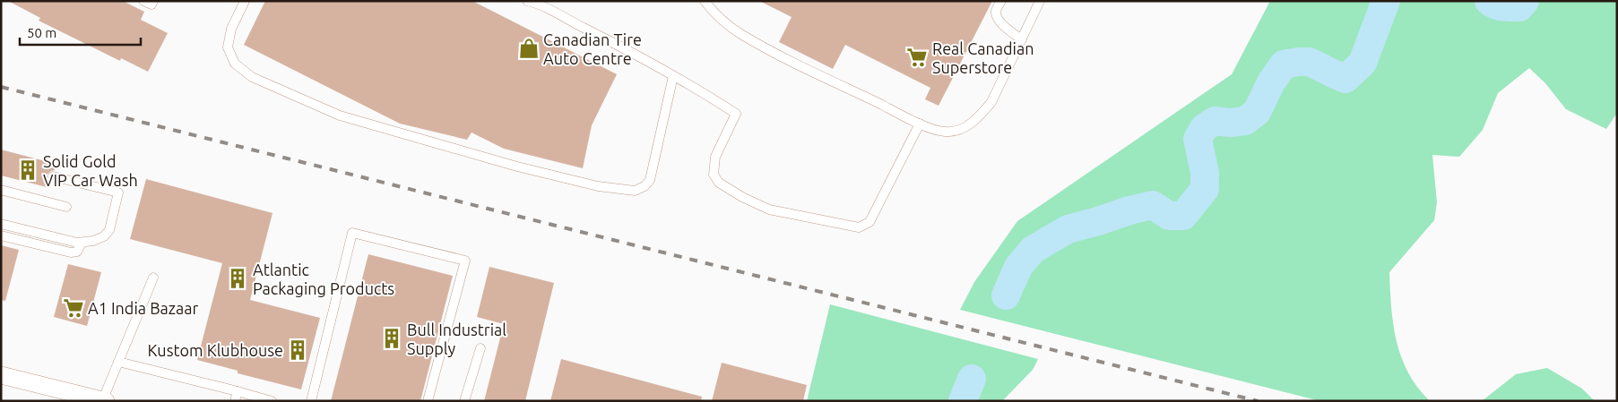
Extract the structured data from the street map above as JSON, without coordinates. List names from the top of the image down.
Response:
{
  "places": {
    "shop": ["Canadian Tire Auto Centre"],
    "supermarket": ["Real Canadian Superstore", "A1 India Bazaar"],
    "building": [
      "Solid Gold VIP Car Wash",
      "Atlantic Packaging Products",
      "Bull Industrial Supply",
      "Kustom Klubhouse"
    ]
  },
  "scale_bar": "50 m"
}
